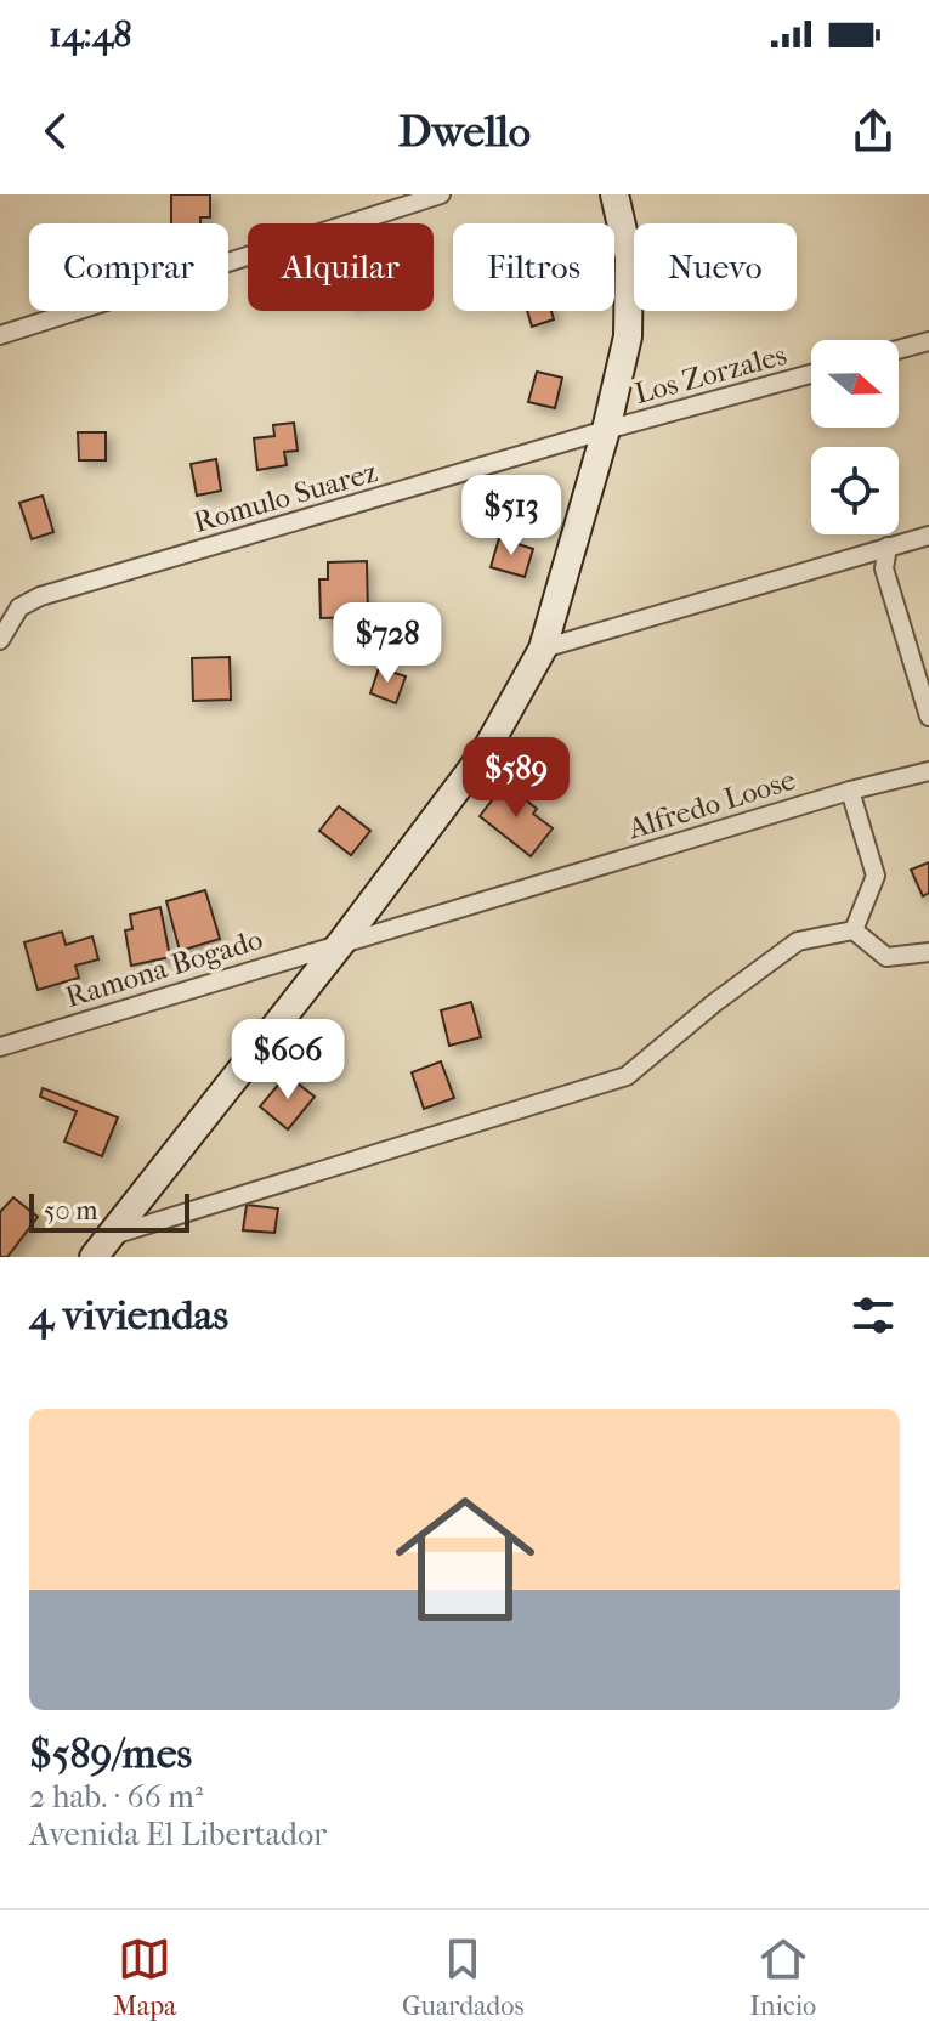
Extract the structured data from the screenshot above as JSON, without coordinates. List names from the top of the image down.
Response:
{
  "streets": {
    "street": [
      "Los Zorzales",
      "Romulo Suarez",
      "Alfredo Loose",
      "Ramona Bogado"
    ]
  },
  "crossings": [
    ["Los Zorzales", "Romulo Suarez"],
    ["Alfredo Loose", "Ramona Bogado"]
  ],
  "scale_bar": "50 m",
  "north": "right",
  "page": {
    "status": "14:48",
    "header": "Dwello",
    "chip": [
      "Comprar",
      "Alquilar",
      "Filtros",
      "Nuevo"
    ],
    "price": [
      "$513",
      "$728",
      "$589",
      "$606"
    ],
    "scale": "50 m",
    "heading": "4 viviendas",
    "list": [
      {
        "name": "$589/mes",
        "note": "2 hab. · 66 m² · Avenida El Libertador"
      }
    ],
    "tabs": ["Mapa", "Guardados", "Inicio"]
  }
}
